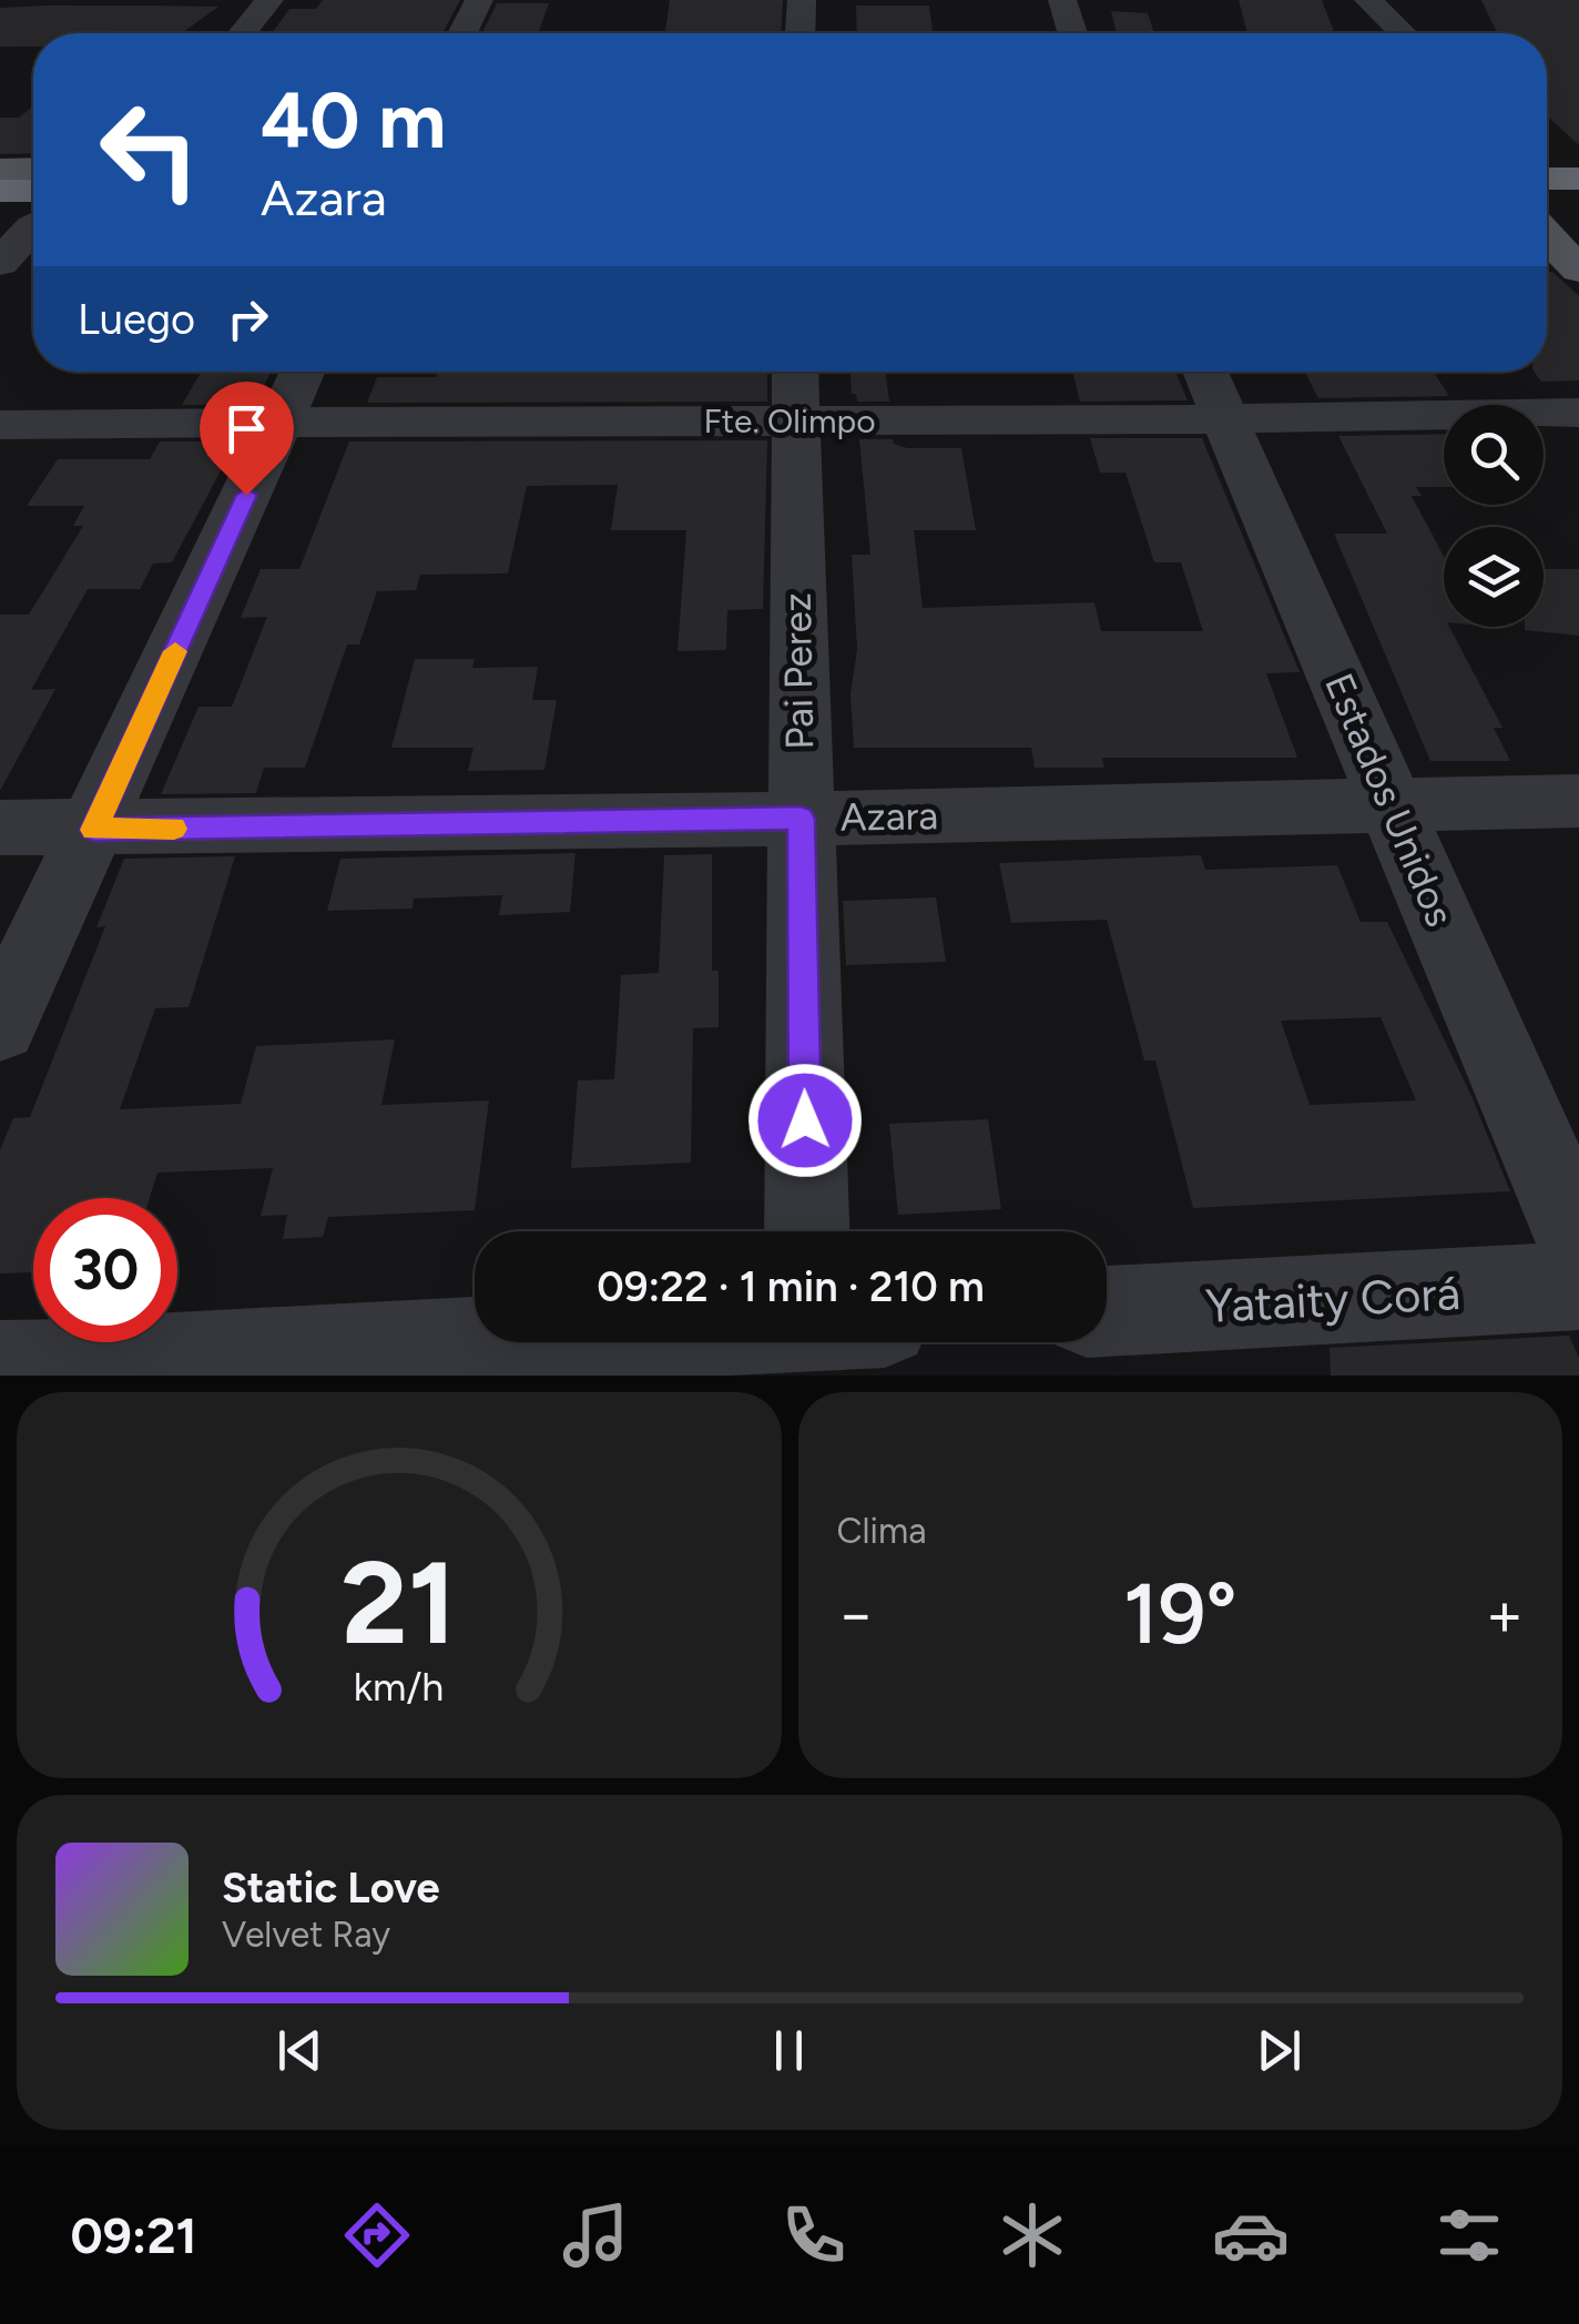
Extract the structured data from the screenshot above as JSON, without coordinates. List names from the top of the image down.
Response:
{
  "streets": {
    "street": [
      "Fte. Olimpo",
      "Pai Perez",
      "Estados Unidos",
      "Azara",
      "Yataity Corá"
    ]
  },
  "crossings": [
    ["Fte. Olimpo", "Pai Perez"],
    ["Fte. Olimpo", "Estados Unidos"],
    ["Pai Perez", "Azara"],
    ["Estados Unidos", "Azara"]
  ],
  "page": {
    "turn": ["40 m", "Azara"],
    "then": "Luego",
    "limit": "30",
    "trip": "09:22 · 1 min · 210 m",
    "tile": "Clima",
    "heat": ["−", "19°", "+"],
    "song": ["Static Love", "Velvet Ray"],
    "tabs": "09:21",
    "gauge": ["21", "km/h"]
  }
}
